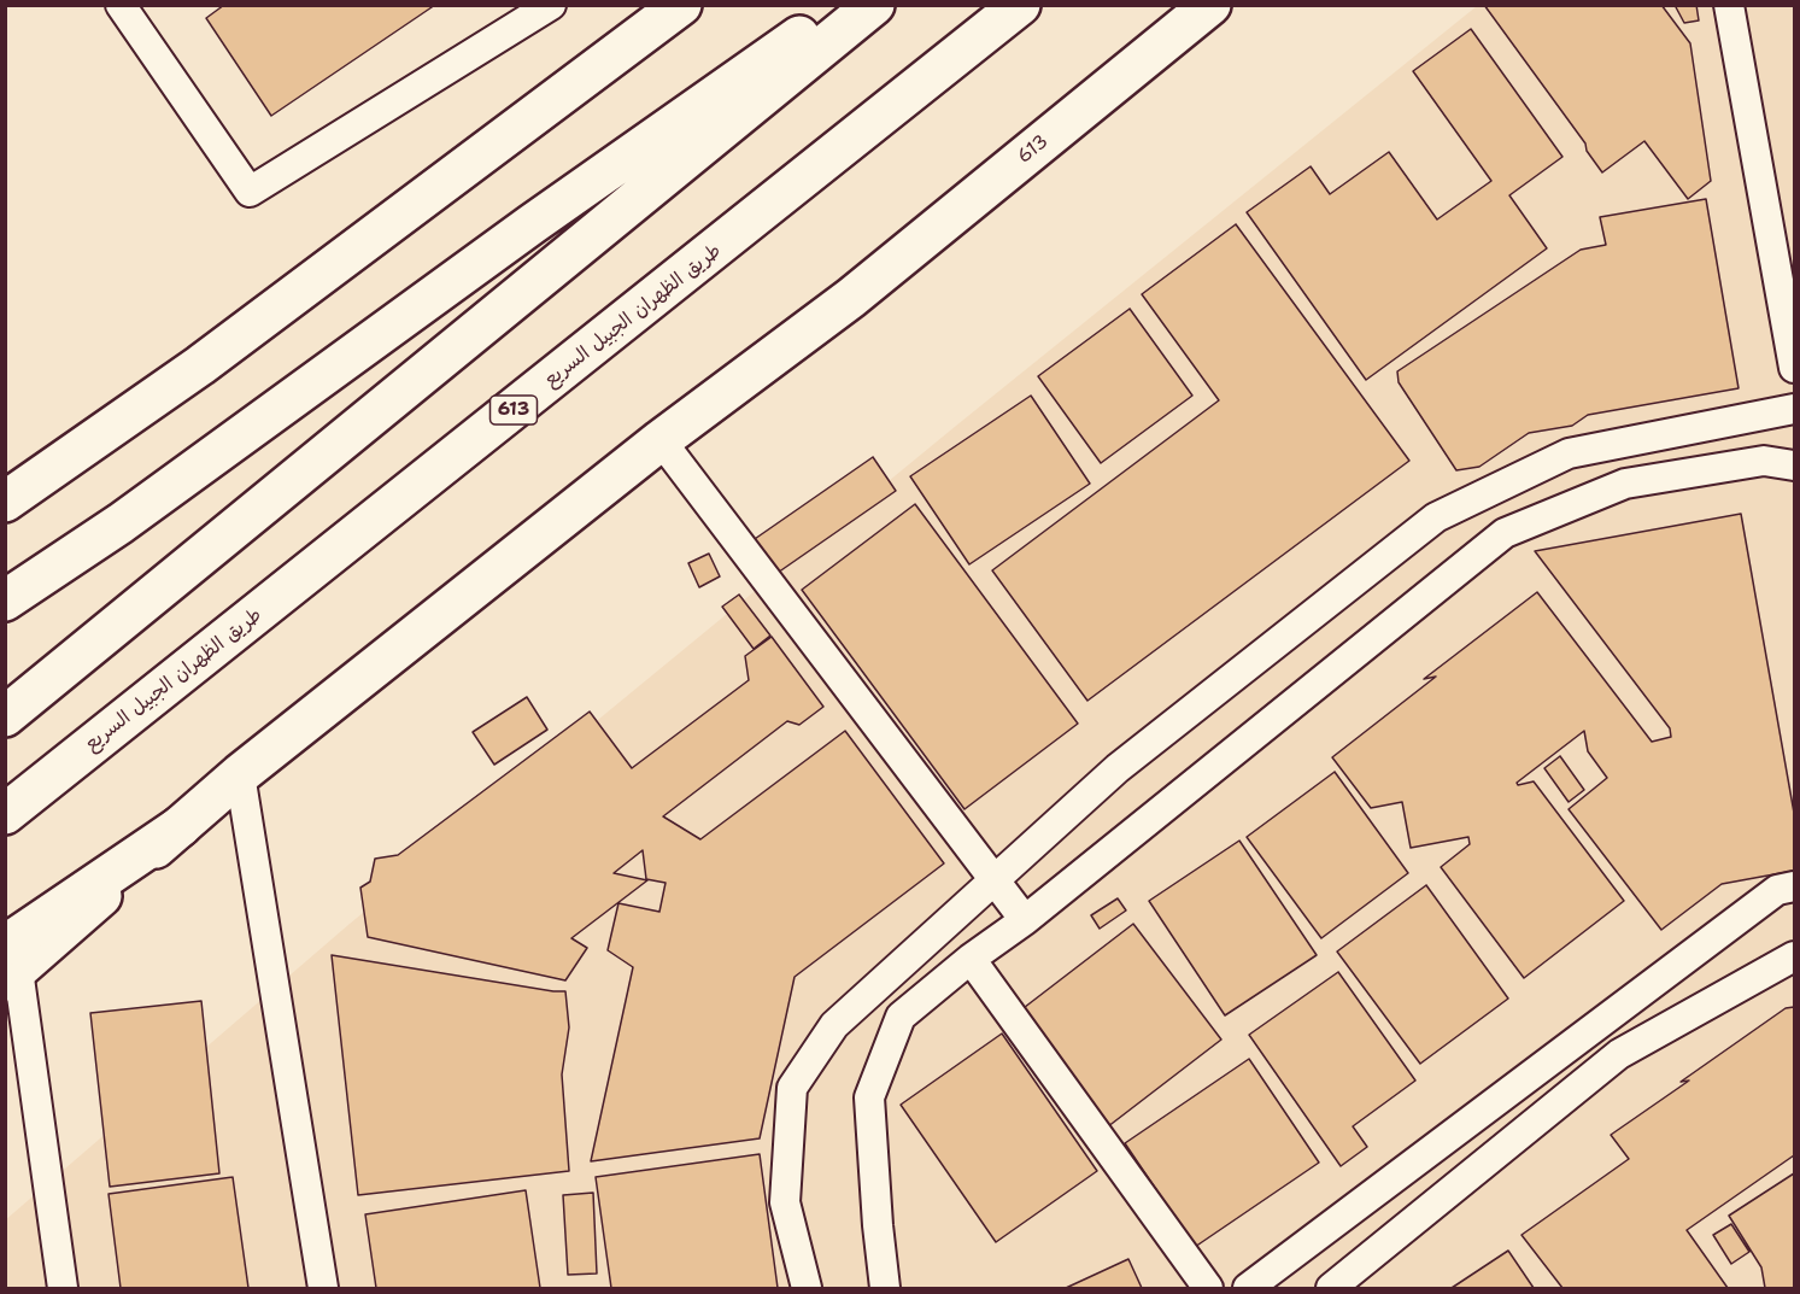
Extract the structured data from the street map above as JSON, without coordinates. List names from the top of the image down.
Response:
{
  "streets": {
    "main road": ["613", "طريق الظهران الجبيل السريع"]
  }
}
